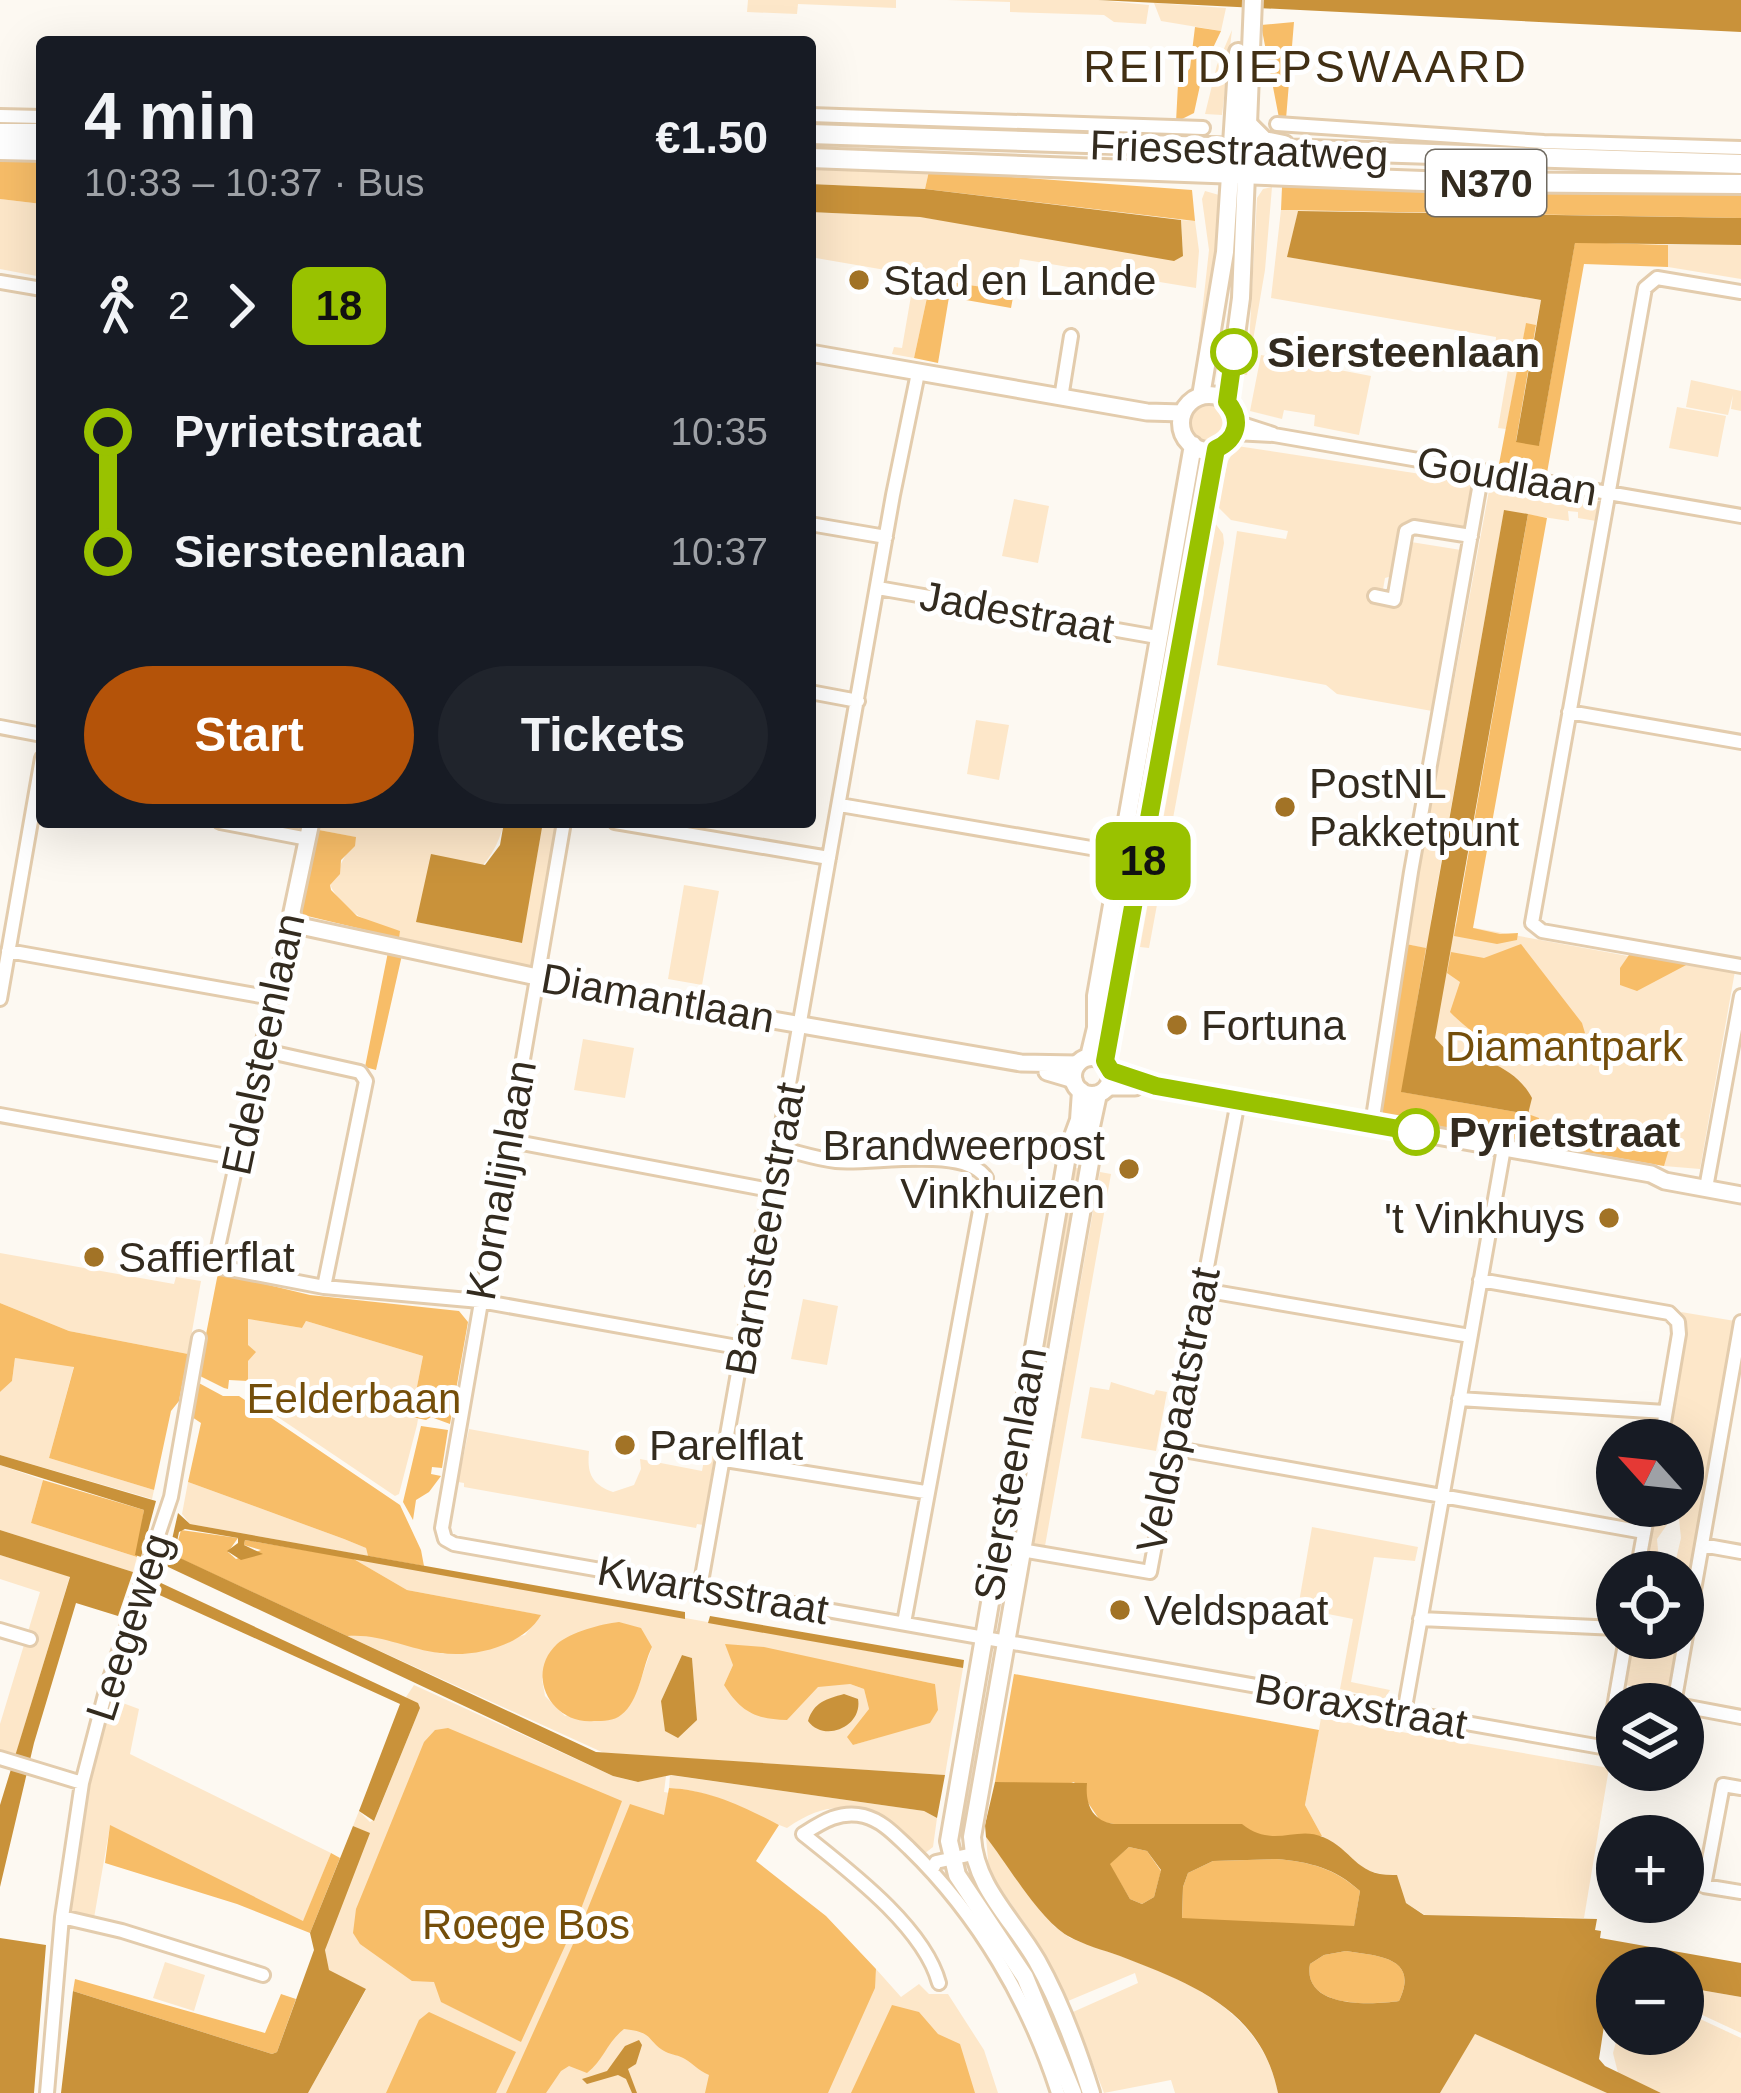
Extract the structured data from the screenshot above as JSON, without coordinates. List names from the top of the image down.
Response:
{
  "streets": {
    "highway": ["Friesestraatweg", "N370"],
    "main road": ["Siersteenlaan"],
    "street": [
      "Goudlaan",
      "Jadestraat",
      "Diamantlaan",
      "Edelsteenlaan",
      "Kornalijnlaan",
      "Barnsteenstraat",
      "Veldspaatstraat",
      "Kwartsstraat",
      "Leegeweg",
      "Boraxstraat"
    ]
  },
  "crossings": [
    ["Friesestraatweg", "N370"],
    ["Goudlaan", "Siersteenlaan"],
    ["Jadestraat", "Barnsteenstraat"],
    ["Jadestraat", "Siersteenlaan"],
    ["Diamantlaan", "Edelsteenlaan"],
    ["Diamantlaan", "Kornalijnlaan"],
    ["Diamantlaan", "Barnsteenstraat"],
    ["Diamantlaan", "Veldspaatstraat"],
    ["Diamantlaan", "Siersteenlaan"],
    ["Kornalijnlaan", "Kwartsstraat"],
    ["Barnsteenstraat", "Kwartsstraat"],
    ["Veldspaatstraat", "Siersteenlaan"],
    ["Siersteenlaan", "Kwartsstraat"],
    ["Siersteenlaan", "Boraxstraat"],
    ["Kwartsstraat", "Boraxstraat"]
  ],
  "districts": ["REITDIEPSWAARD"],
  "parks": ["Diamantpark", "Eelderbaan", "Roege Bos"],
  "places": [
    "Stad en Lande",
    "Siersteenlaan",
    "PostNL Pakketpunt",
    "Fortuna",
    "Pyrietstraat",
    "Brandweerpost Vinkhuizen",
    "'t Vinkhuys",
    "Saffierflat",
    "Parelflat",
    "Veldspaat"
  ],
  "lines": ["bus line 18"],
  "north": "top left",
  "page": {
    "on_map": "18",
    "heading": ["4 min", "10:33 – 10:37 · Bus", "€1.50"],
    "legs": ["2", "18"],
    "list": [
      {
        "name": "Pyrietstraat",
        "value": "10:35"
      },
      {
        "name": "Siersteenlaan",
        "value": "10:37"
      }
    ],
    "buttons": ["Start", "Tickets"],
    "map_buttons": ["+", "−"]
  }
}
